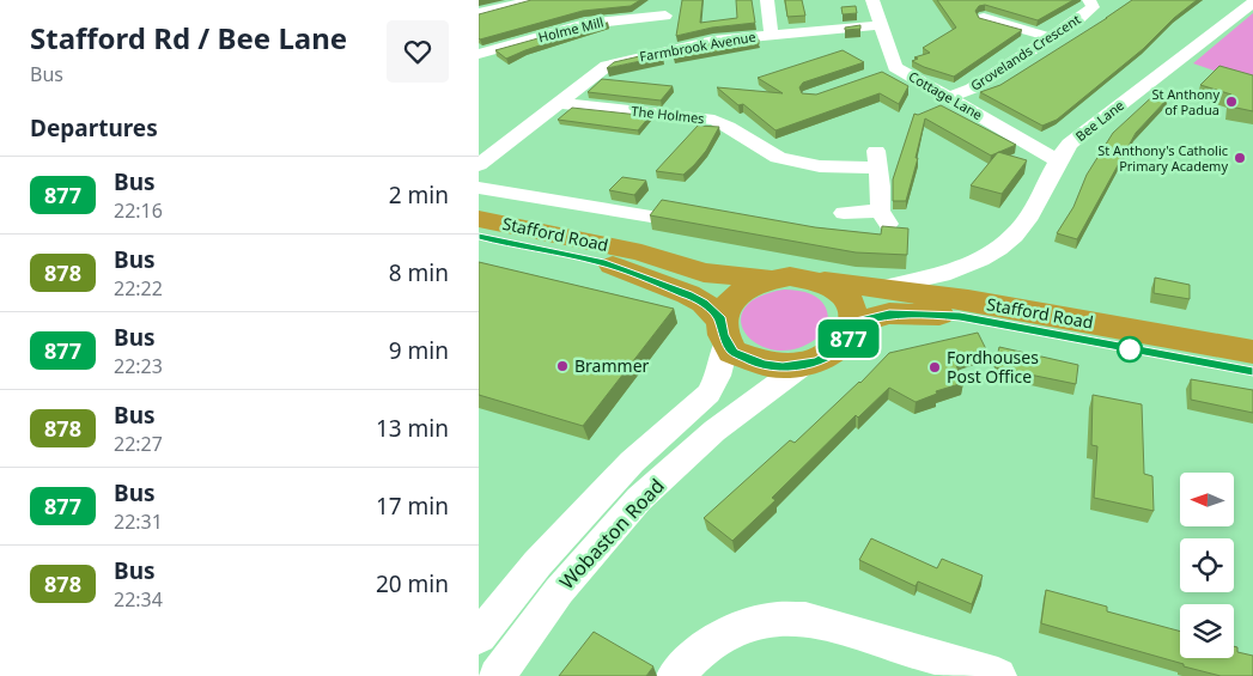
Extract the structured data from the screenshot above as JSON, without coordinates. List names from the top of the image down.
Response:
{
  "streets": {
    "highway": ["Stafford Road"],
    "street": [
      "Holme Mill",
      "Farmbrook Avenue",
      "Grovelands Crescent",
      "Cottage Lane",
      "The Holmes",
      "Bee Lane",
      "Wobaston Road"
    ]
  },
  "crossings": [
    ["Farmbrook Avenue", "Cottage Lane"],
    ["Farmbrook Avenue", "The Holmes"],
    ["Grovelands Crescent", "Cottage Lane"],
    ["Cottage Lane", "Bee Lane"],
    ["Bee Lane", "Stafford Road"],
    ["Stafford Road", "Wobaston Road"]
  ],
  "places": [
    "St Anthony of Padua",
    "St Anthony's Catholic Primary Academy",
    "Brammer",
    "Fordhouses Post Office"
  ],
  "lines": ["bus line 877"],
  "north": "left",
  "page": {
    "heading": [
      ["Stafford Rd / Bee Lane", "Bus"],
      "Departures"
    ],
    "on_map": "877",
    "list": [
      {
        "mark": "877",
        "name": "Bus",
        "note": "22:16",
        "value": "2 min"
      },
      {
        "mark": "878",
        "name": "Bus",
        "note": "22:22",
        "value": "8 min"
      },
      {
        "mark": "877",
        "name": "Bus",
        "note": "22:23",
        "value": "9 min"
      },
      {
        "mark": "878",
        "name": "Bus",
        "note": "22:27",
        "value": "13 min"
      },
      {
        "mark": "877",
        "name": "Bus",
        "note": "22:31",
        "value": "17 min"
      },
      {
        "mark": "878",
        "name": "Bus",
        "note": "22:34",
        "value": "20 min"
      }
    ]
  }
}
